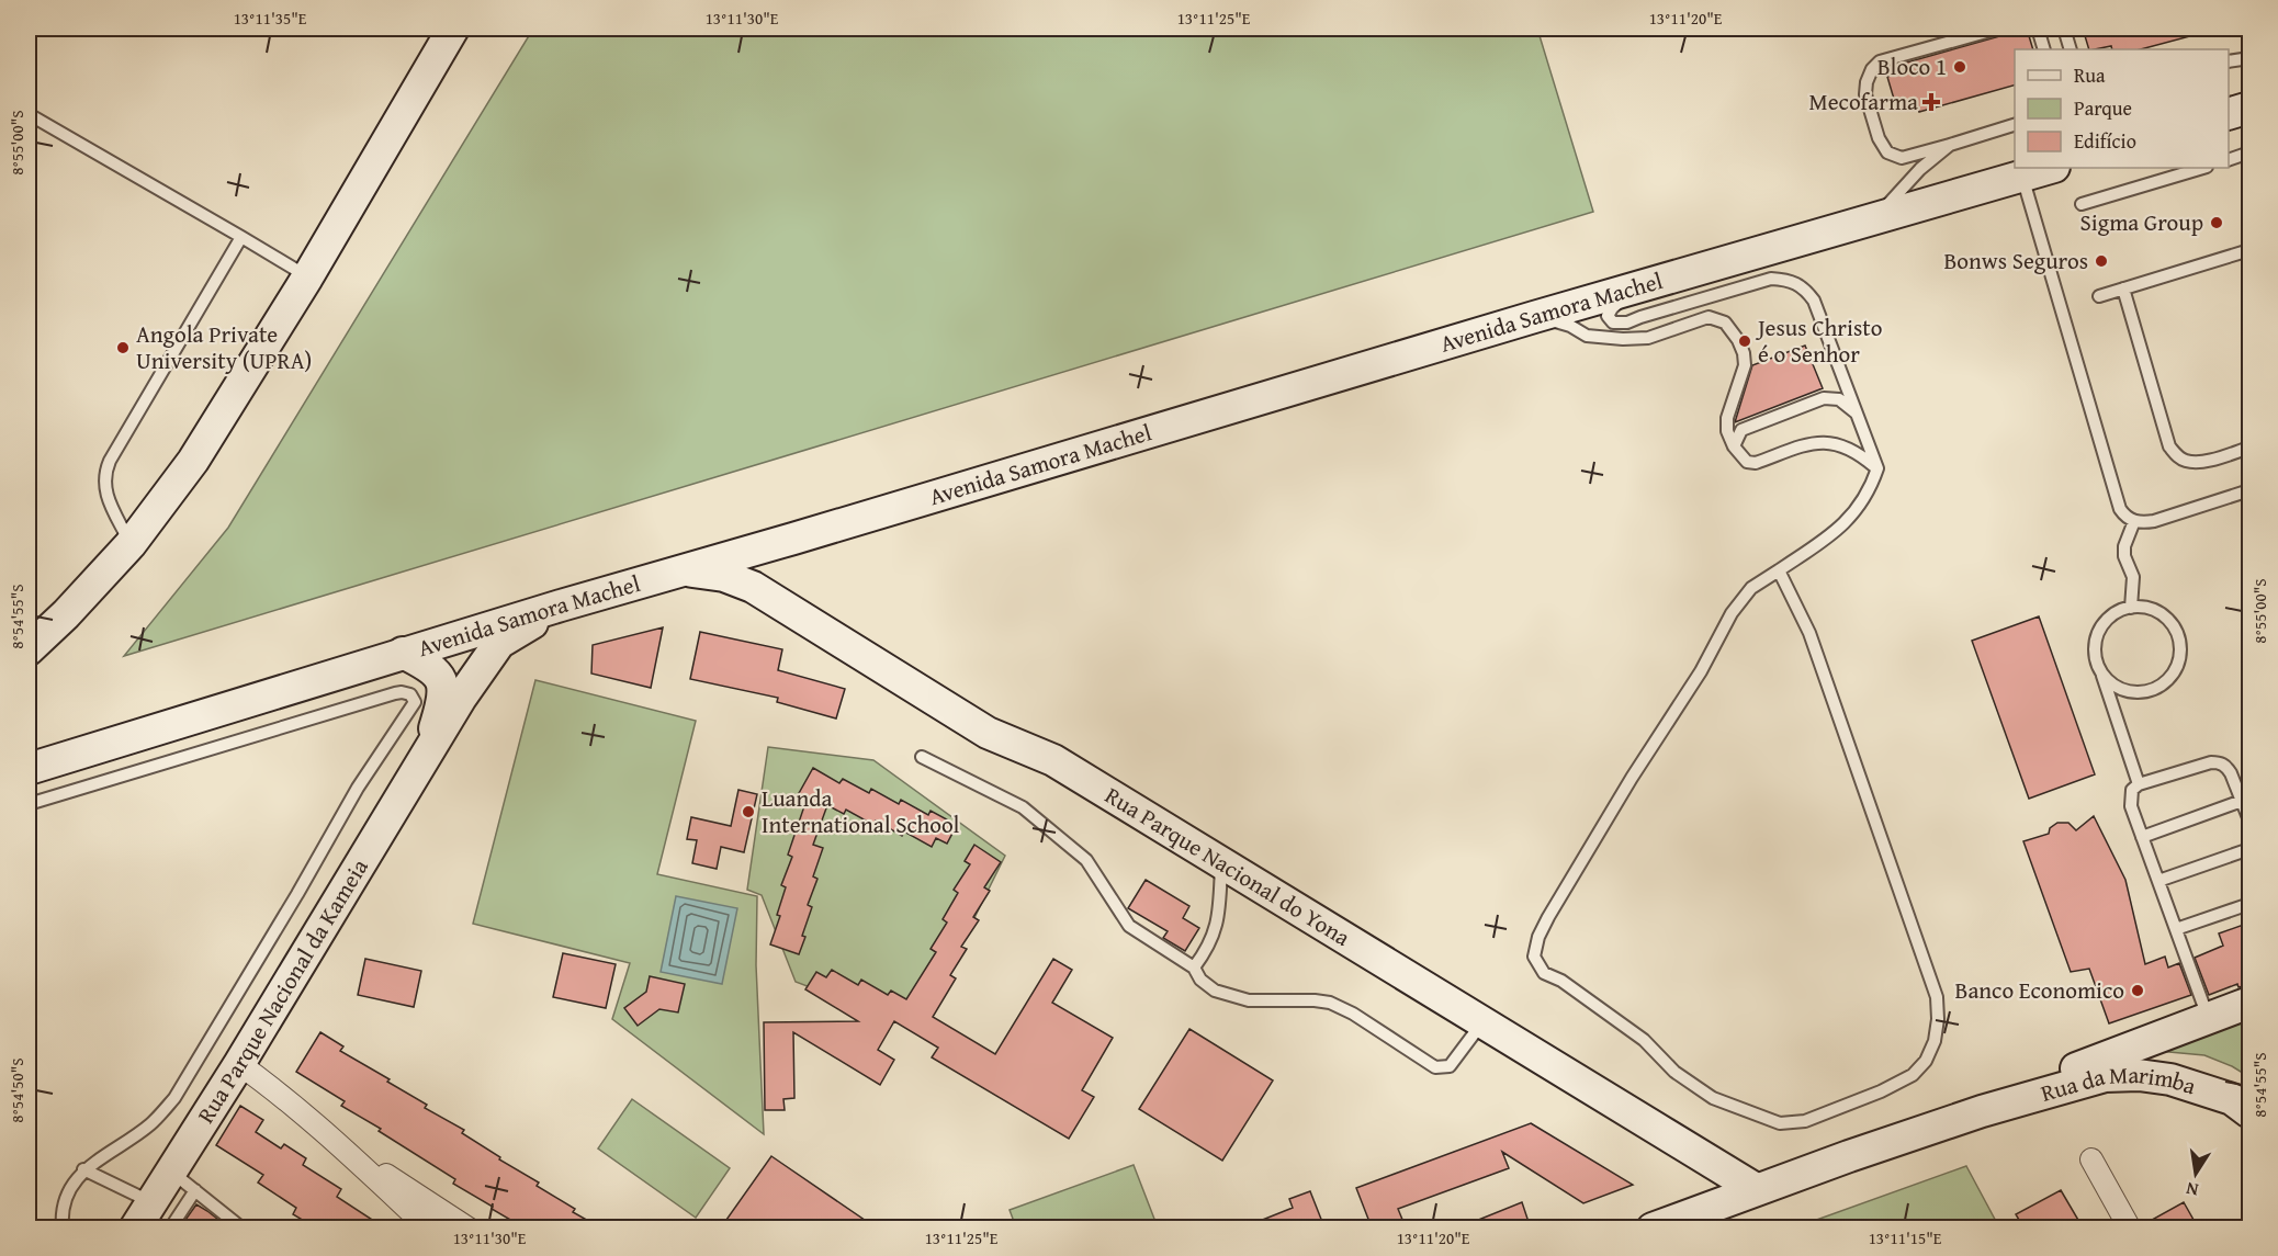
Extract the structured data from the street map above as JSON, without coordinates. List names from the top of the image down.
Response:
{
  "streets": {
    "main road": [
      "Avenida Samora Machel",
      "Rua Parque Nacional do Yona",
      "Rua Parque Nacional da Kameia",
      "Rua da Marimba"
    ]
  },
  "crossings": [
    ["Avenida Samora Machel", "Rua Parque Nacional do Yona"],
    ["Avenida Samora Machel", "Rua Parque Nacional da Kameia"]
  ],
  "places": {
    "other": [
      "Bloco 1",
      "Sigma Group",
      "Bonws Seguros",
      "Jesus Christo é o Senhor",
      "Angola Private University (UPRA)",
      "Luanda International School",
      "Banco Economico"
    ],
    "health": ["Mecofarma"]
  },
  "legend": ["Rua", "Parque", "Edifício"],
  "north": "bottom",
  "coordinates": [
    "13°11'35\"E",
    "13°11'30\"E",
    "13°11'25\"E",
    "13°11'20\"E",
    "8°55'00\"S",
    "8°54'55\"S",
    "8°54'50\"S",
    "13°11'15\"E"
  ]
}
